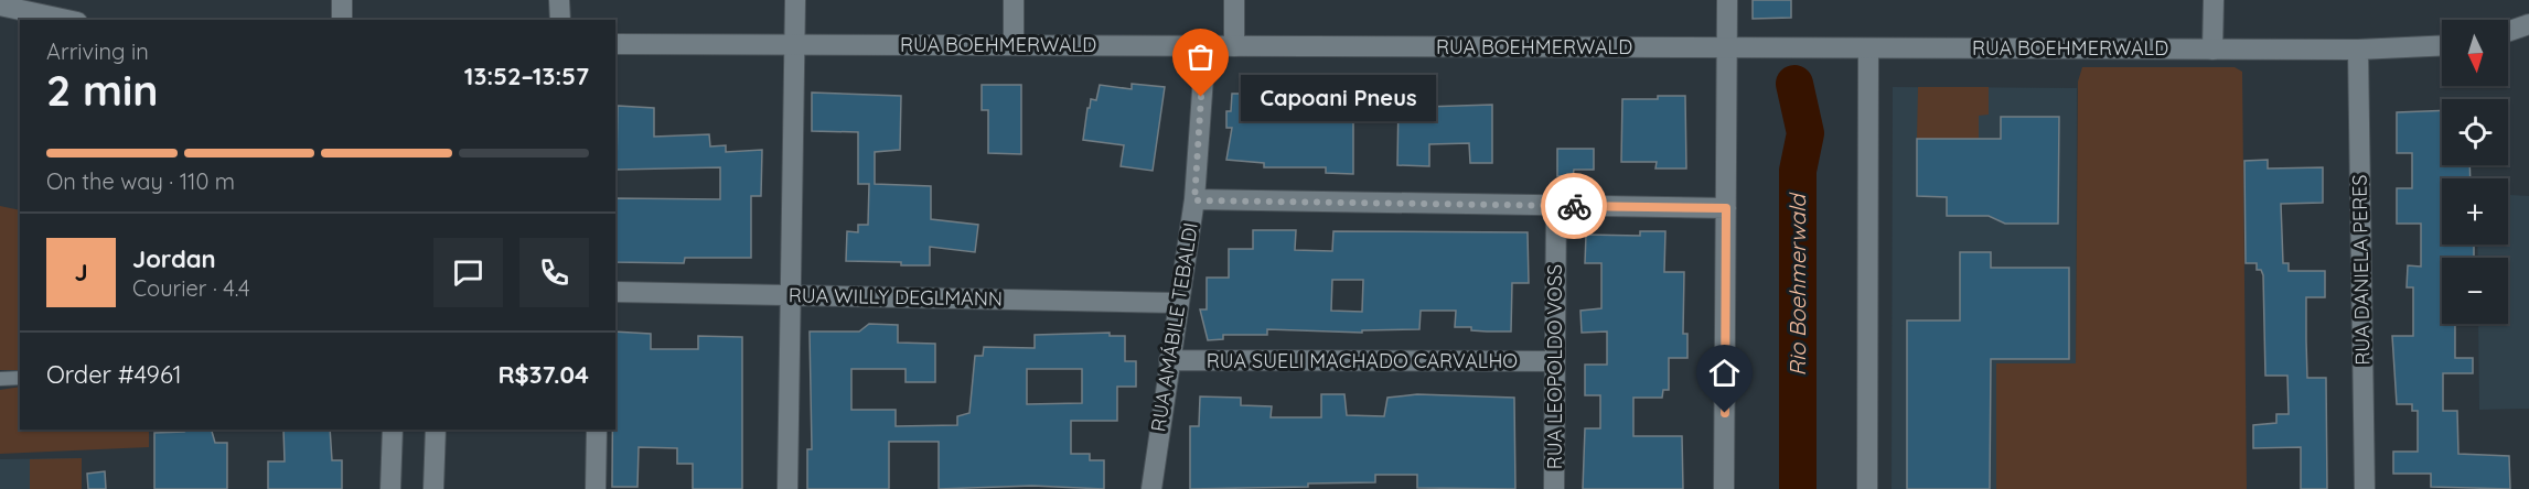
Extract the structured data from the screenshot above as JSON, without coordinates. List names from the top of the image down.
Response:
{
  "streets": {
    "street": [
      "RUA BOEHMERWALD",
      "RUA DANIELA PERES",
      "RUA WILLY DEGLMANN",
      "RUA AMÁBILE TEBALDI",
      "RUA SUELI MACHADO CARVALHO",
      "RUA LEOPOLDO VOSS"
    ]
  },
  "crossings": [
    ["RUA BOEHMERWALD", "RUA DANIELA PERES"],
    ["RUA BOEHMERWALD", "RUA AMÁBILE TEBALDI"],
    ["RUA WILLY DEGLMANN", "RUA AMÁBILE TEBALDI"],
    ["RUA AMÁBILE TEBALDI", "RUA SUELI MACHADO CARVALHO"],
    ["RUA SUELI MACHADO CARVALHO", "RUA LEOPOLDO VOSS"]
  ],
  "water": ["Rio Boehmerwald"],
  "places": ["Capoani Pneus"],
  "north": "bottom",
  "page": {
    "map_buttons": ["+", "−"],
    "heading": ["2 min", "Arriving in", "13:52–13:57"],
    "panel": [
      "Jordan",
      "Courier · 4.4",
      "Order #4961",
      "R$37.04"
    ],
    "bubble": "Capoani Pneus",
    "bar": "On the way · 110 m",
    "round": "J"
  }
}
